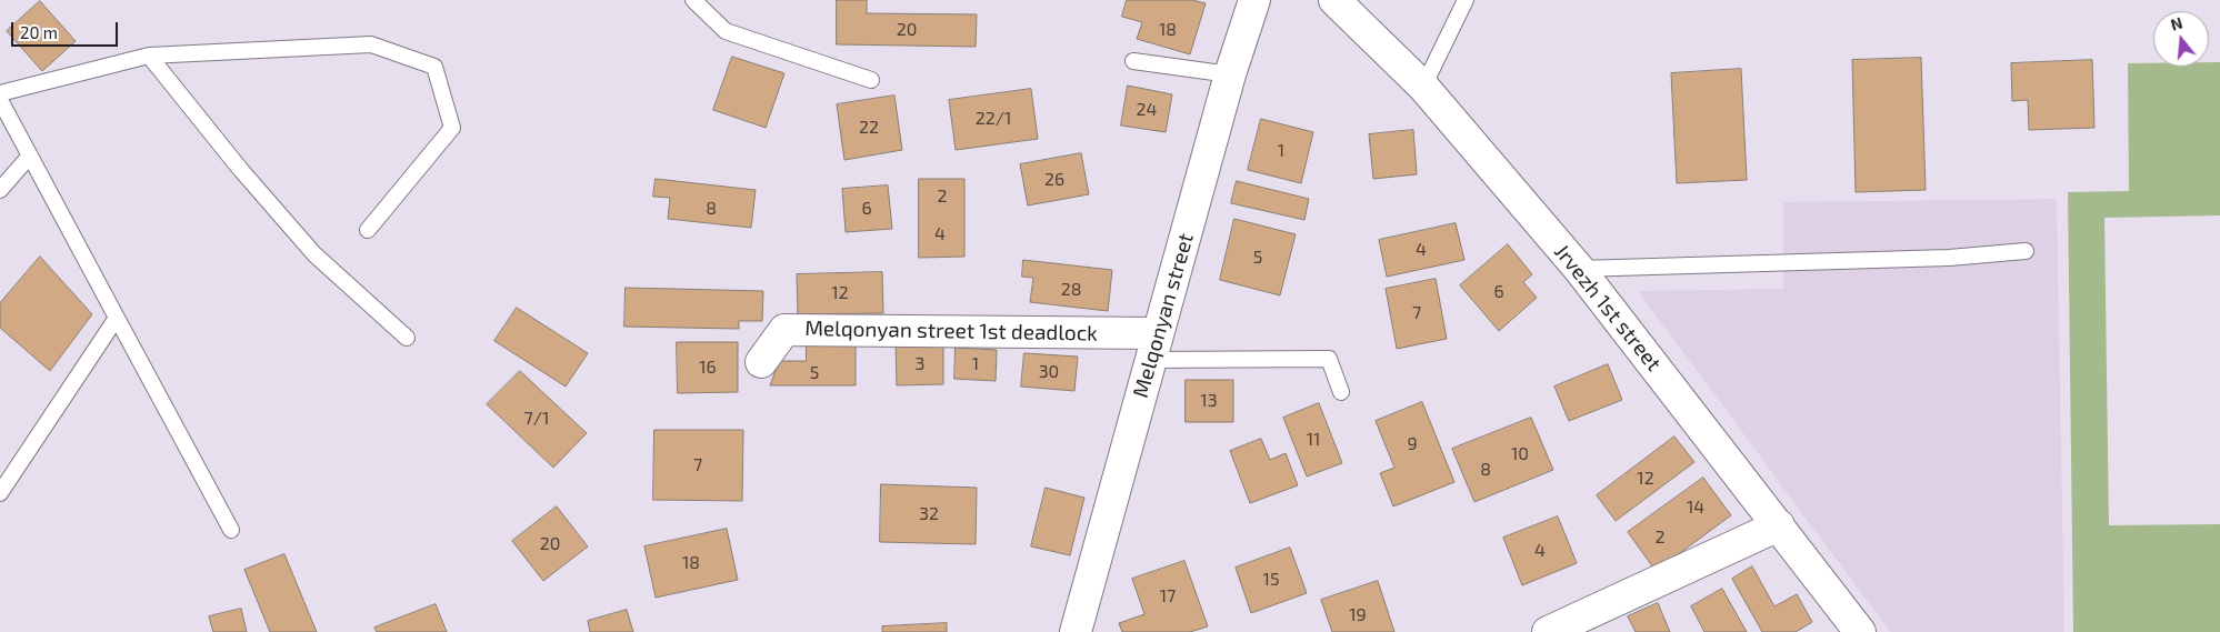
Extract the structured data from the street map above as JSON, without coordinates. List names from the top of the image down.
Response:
{
  "streets": {
    "street": ["Jrvezh 1st street", "Melqonyan street", "Melqonyan street 1st deadlock"]
  },
  "crossings": [
    ["Melqonyan street", "Melqonyan street 1st deadlock"]
  ],
  "house_numbers": [
    "20",
    "18",
    "24",
    "22/1",
    "22",
    "1",
    "26",
    "2",
    "8",
    "6",
    "4",
    "4",
    "5",
    "28",
    "6",
    "12",
    "7",
    "3",
    "1",
    "16",
    "30",
    "5",
    "13",
    "7/1",
    "11",
    "9",
    "10",
    "7",
    "8",
    "12",
    "14",
    "32",
    "2",
    "20",
    "4",
    "18",
    "15",
    "17",
    "19"
  ],
  "scale_bar": "20 m",
  "north": "top"
}
